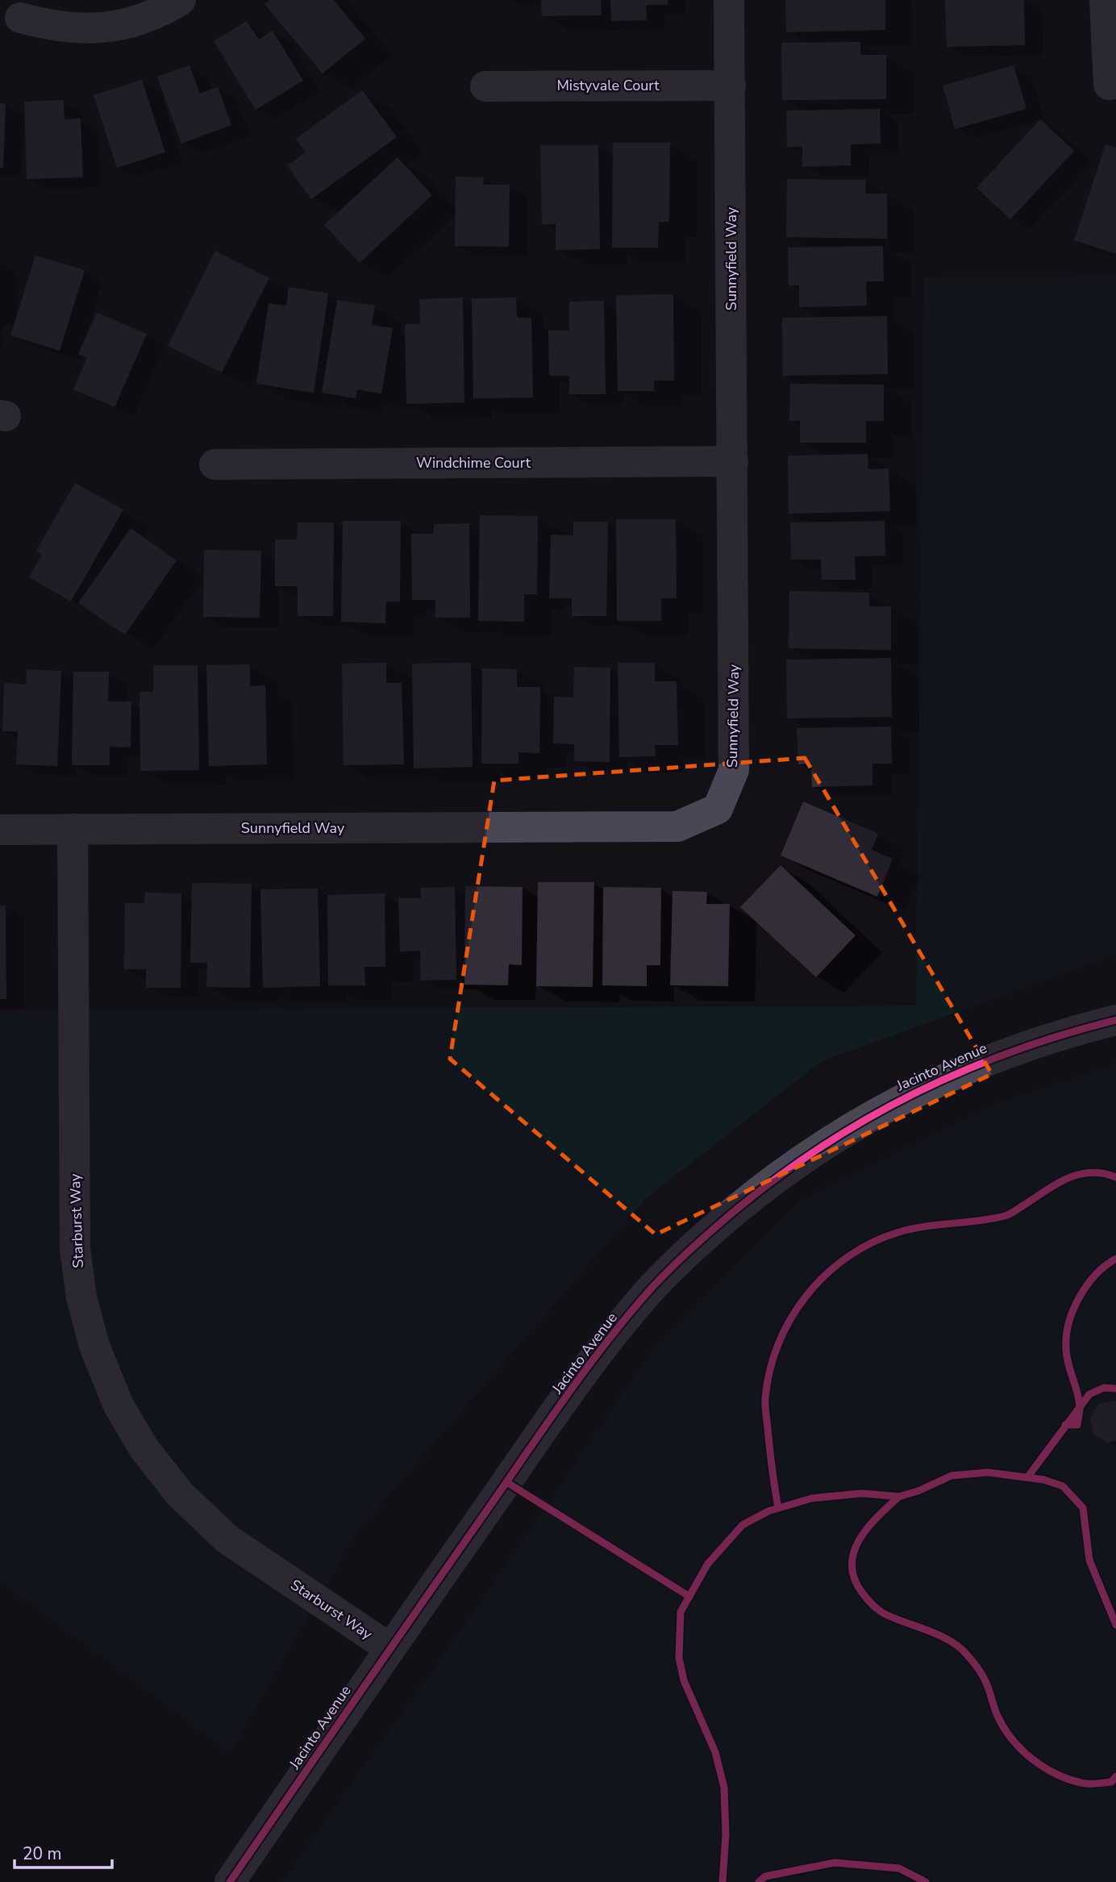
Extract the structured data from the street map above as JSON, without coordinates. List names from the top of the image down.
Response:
{
  "streets": {
    "street": [
      "Mistyvale Court",
      "Sunnyfield Way",
      "Windchime Court",
      "Jacinto Avenue",
      "Starburst Way"
    ]
  },
  "crossings": [
    ["Mistyvale Court", "Sunnyfield Way"],
    ["Sunnyfield Way", "Windchime Court"],
    ["Sunnyfield Way", "Starburst Way"],
    ["Jacinto Avenue", "Starburst Way"]
  ],
  "scale_bar": "20 m"
}
